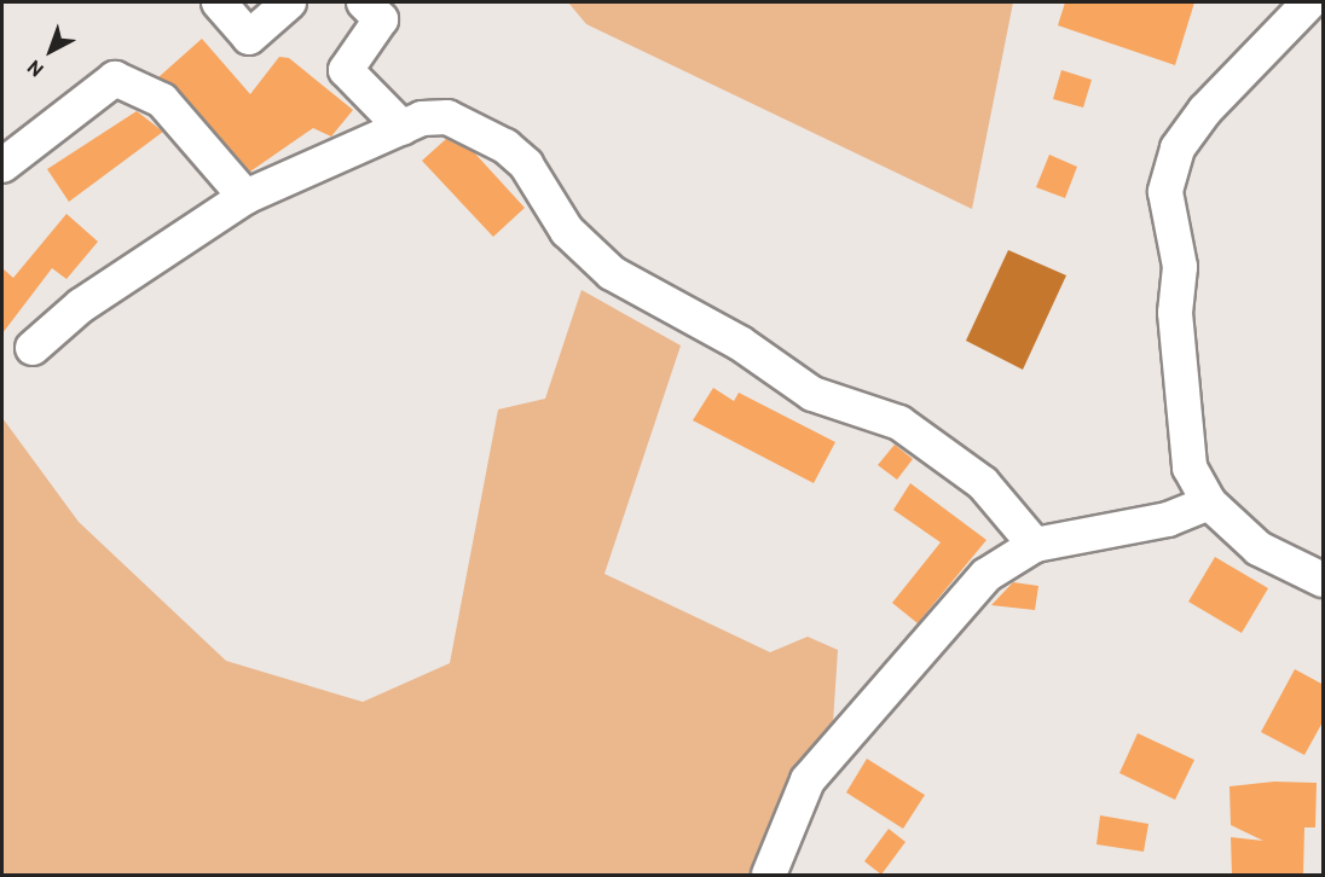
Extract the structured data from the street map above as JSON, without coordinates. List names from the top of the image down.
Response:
{
  "north": "bottom left"
}
